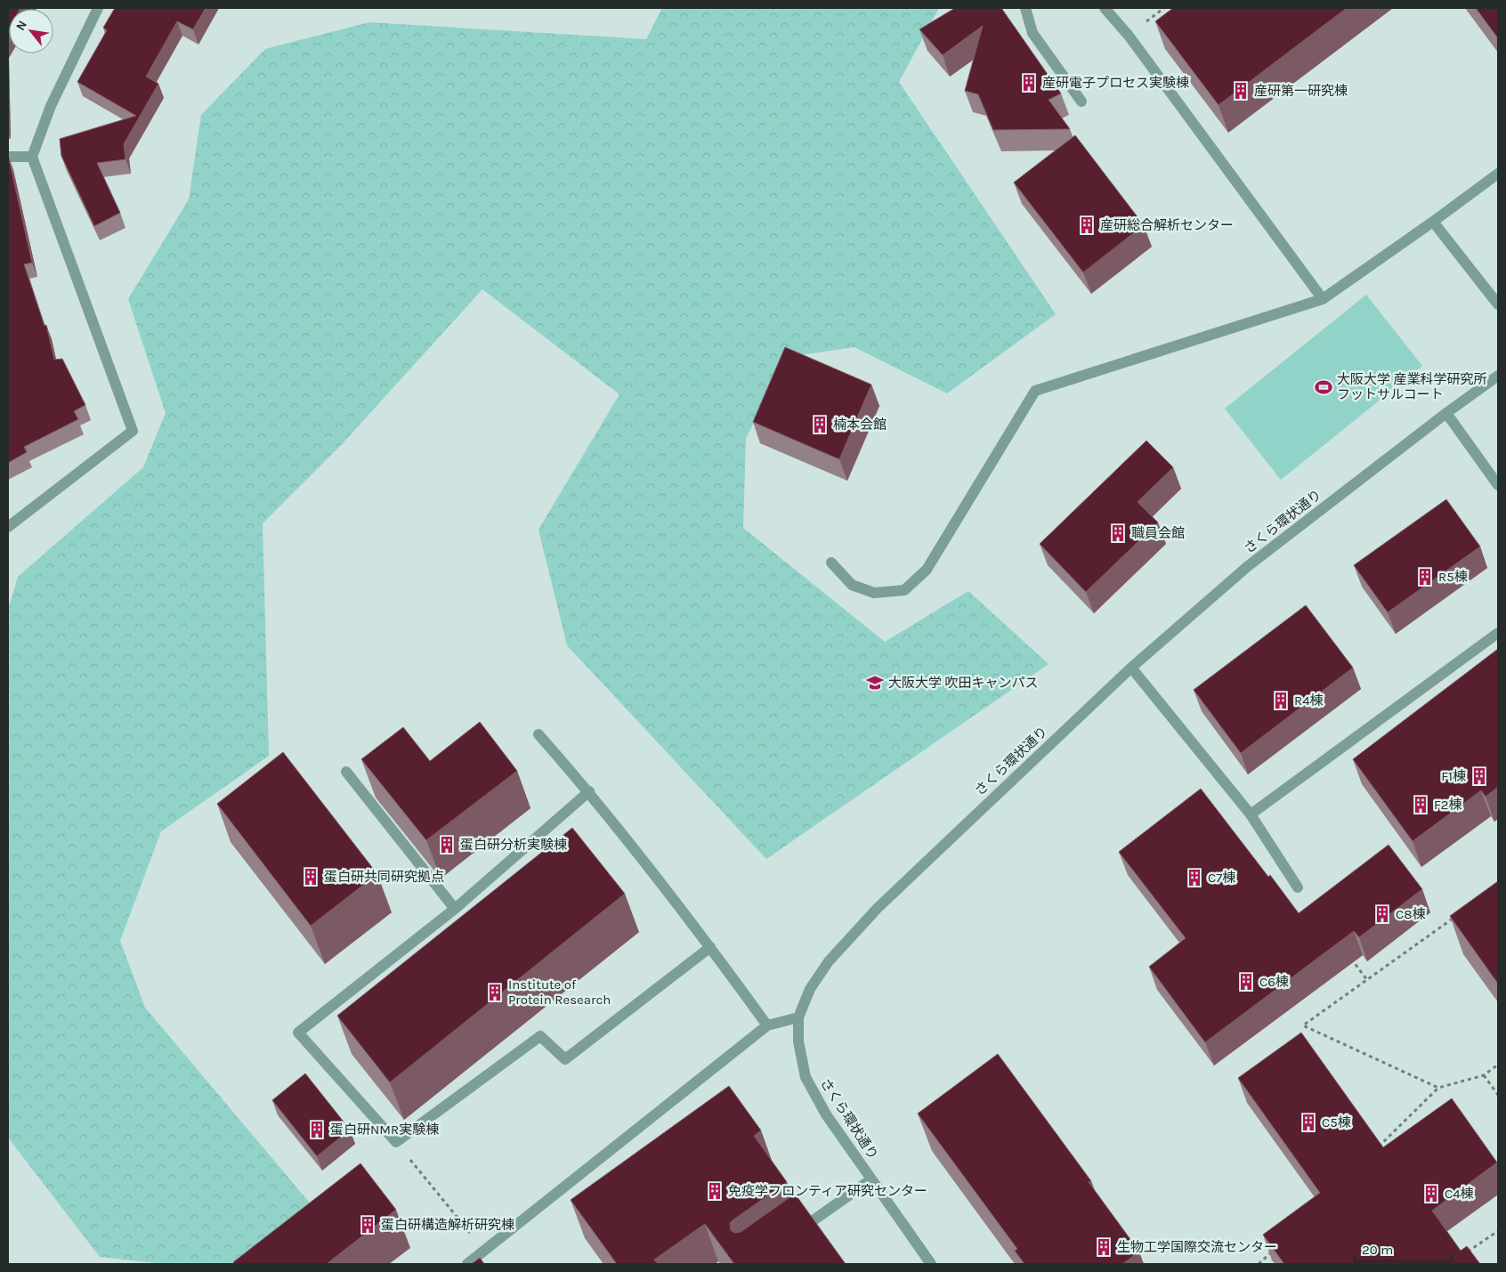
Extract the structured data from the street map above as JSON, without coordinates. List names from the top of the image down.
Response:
{
  "streets": {
    "street": ["さくら環状通り"]
  },
  "places": {
    "building": [
      "産研電子プロセス実験棟",
      "産研第一研究棟",
      "産研総合解析センター",
      "楠本会館",
      "職員会館",
      "R5棟",
      "R4棟",
      "F1棟",
      "F2棟",
      "蛋白研分析実験棟",
      "蛋白研共同研究拠点",
      "C7棟",
      "C8棟",
      "C6棟",
      "Institute of Protein Research",
      "C5棟",
      "蛋白研NMR実験棟",
      "免疫学フロンティア研究センター",
      "C4棟",
      "蛋白研構造解析研究棟",
      "生物工学国際交流センター"
    ],
    "sports": ["大阪大学 産業科学研究所 フットサルコート"],
    "school or university": ["大阪大学 吹田キャンパス"]
  },
  "scale_bar": "20 m",
  "north": "top left"
}
